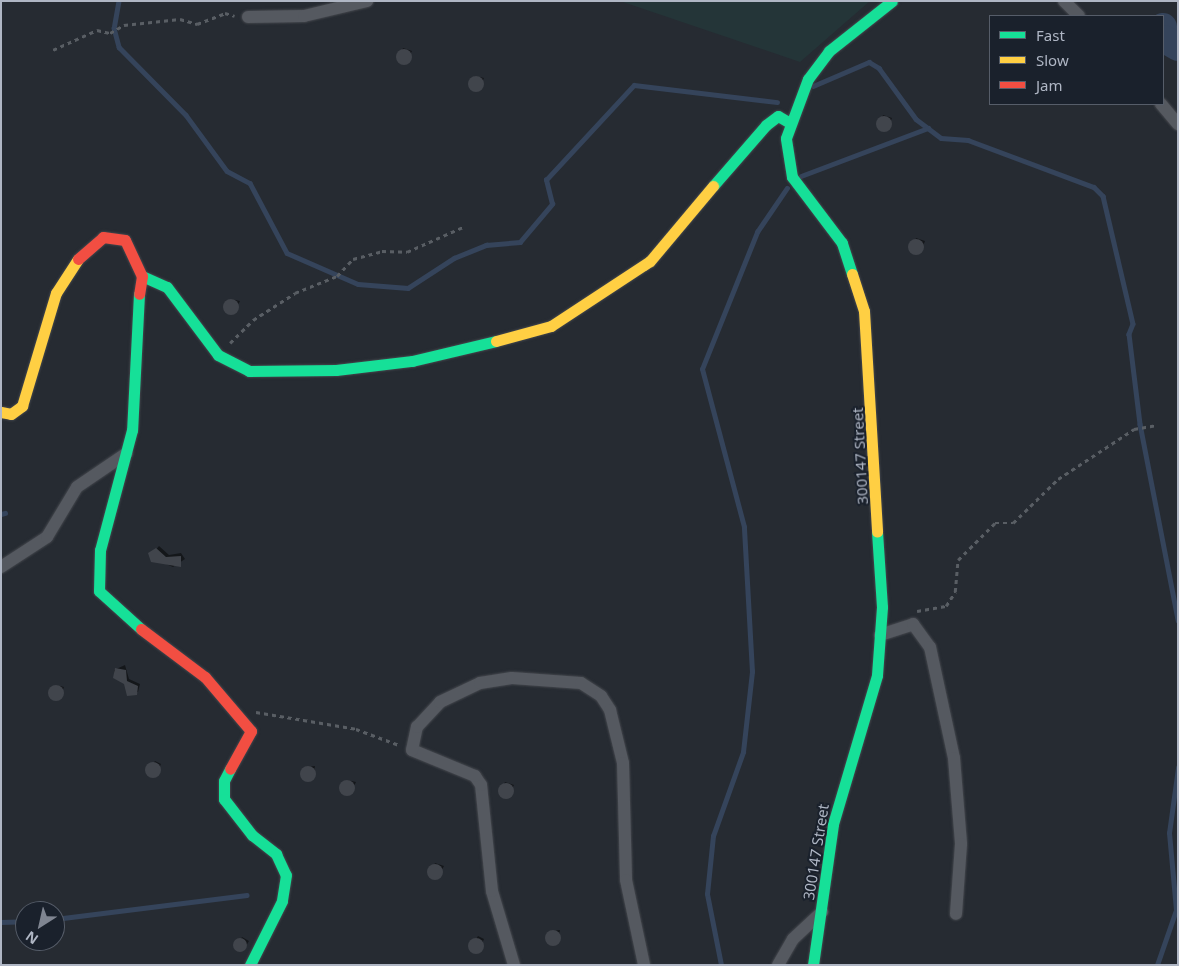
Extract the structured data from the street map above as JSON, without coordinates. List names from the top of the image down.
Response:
{
  "streets": {
    "street": ["300147 Street"]
  },
  "legend": ["Fast", "Slow", "Jam"],
  "north": "bottom left"
}
